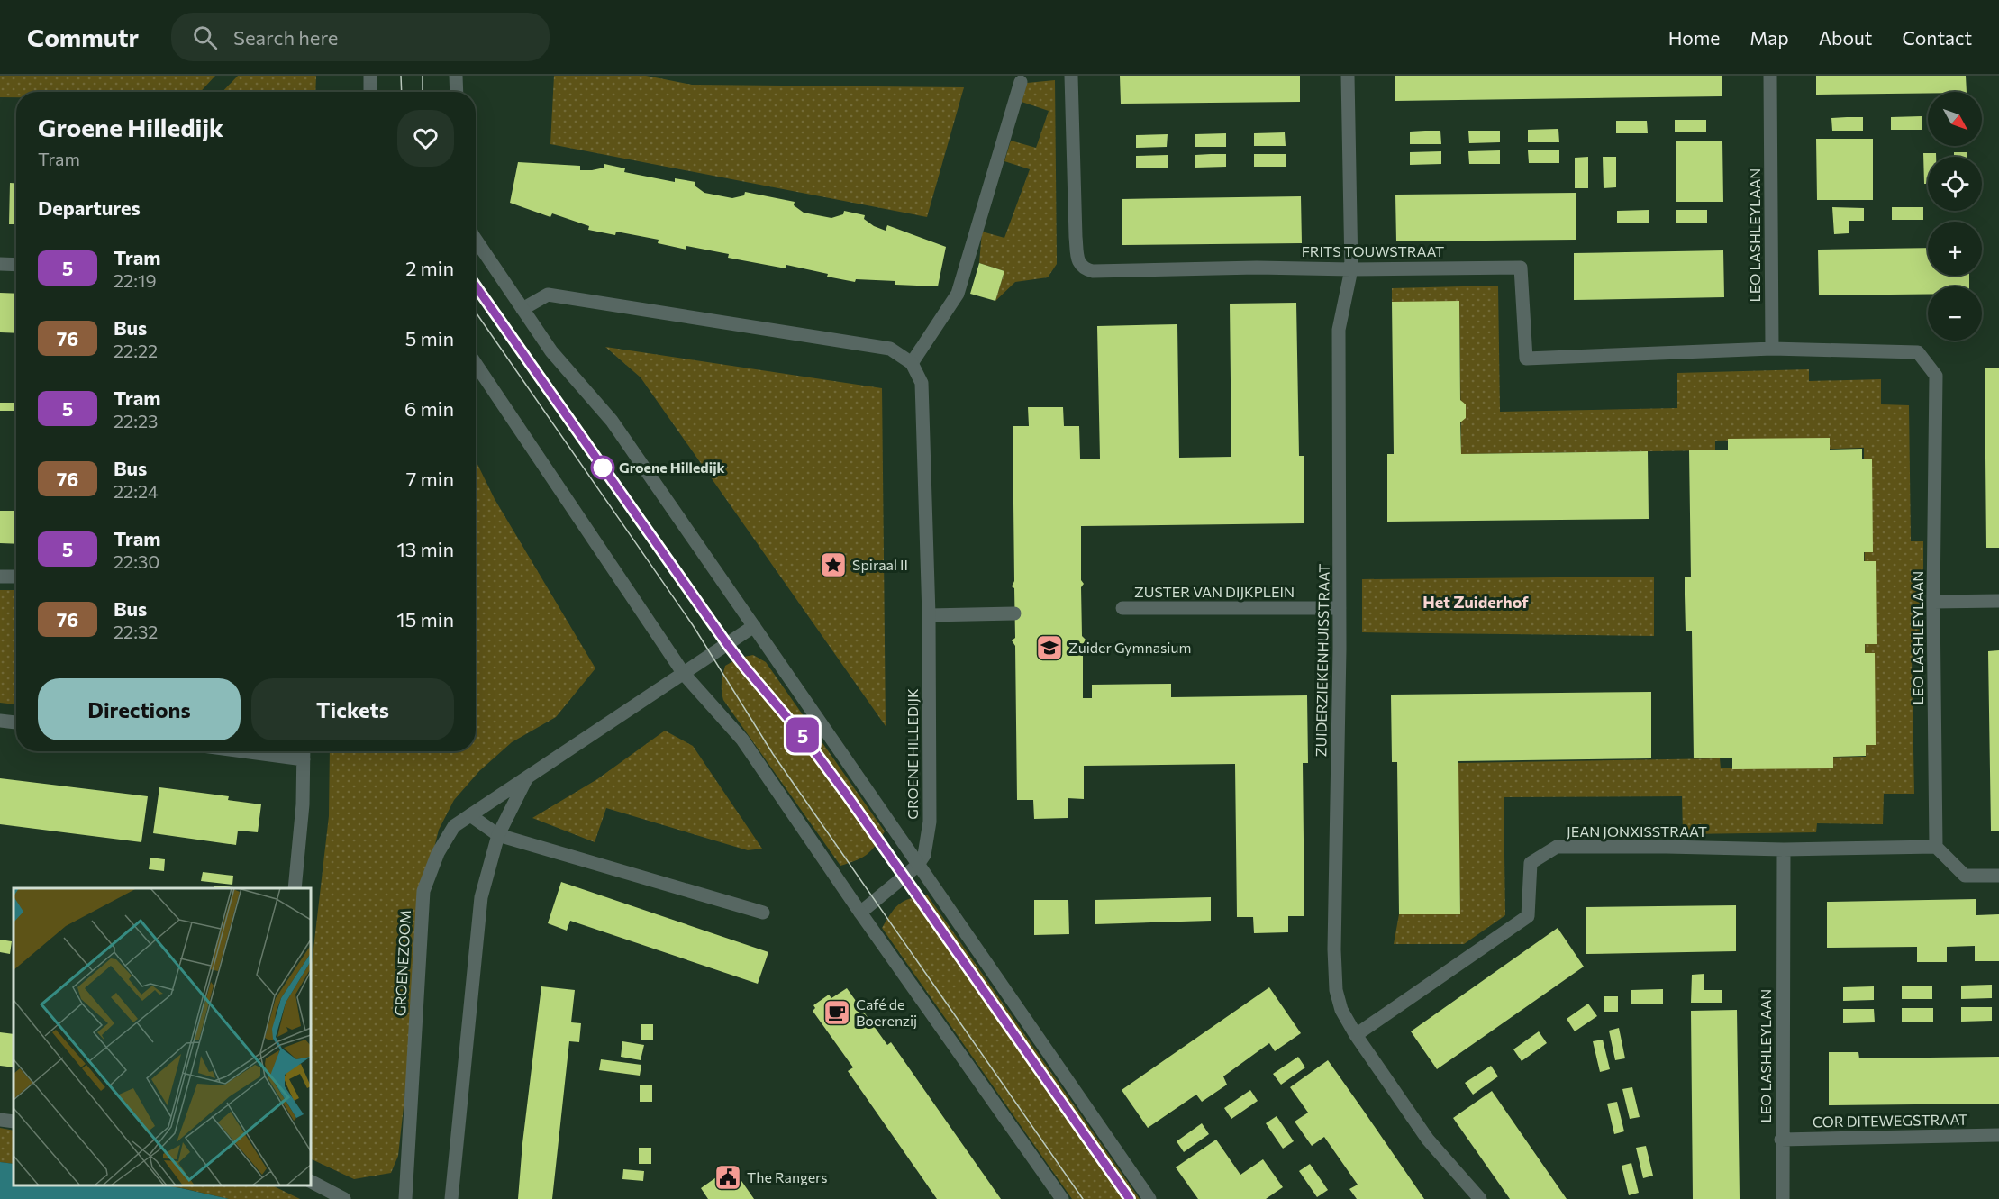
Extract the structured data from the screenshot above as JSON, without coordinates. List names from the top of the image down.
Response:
{
  "streets": {
    "street": [
      "LEO LASHLEYLAAN",
      "FRITS TOUWSTRAAT",
      "ZUSTER VAN DIJKPLEIN",
      "ZUIDERZIEKENHUISSTRAAT",
      "GROENE HILLEDIJK",
      "JEAN JONXISSTRAAT",
      "GROENEZOOM",
      "COR DITEWEGSTRAAT"
    ]
  },
  "crossings": [
    ["LEO LASHLEYLAAN", "FRITS TOUWSTRAAT"],
    ["LEO LASHLEYLAAN", "JEAN JONXISSTRAAT"],
    ["LEO LASHLEYLAAN", "COR DITEWEGSTRAAT"],
    ["FRITS TOUWSTRAAT", "ZUIDERZIEKENHUISSTRAAT"],
    ["ZUSTER VAN DIJKPLEIN", "ZUIDERZIEKENHUISSTRAAT"],
    ["ZUIDERZIEKENHUISSTRAAT", "JEAN JONXISSTRAAT"],
    ["GROENE HILLEDIJK", "GROENEZOOM"]
  ],
  "districts": ["Het Zuiderhof"],
  "places": {
    "other": ["Groene Hilledijk"],
    "place": ["Spiraal II"],
    "school or university": ["Zuider Gymnasium"],
    "cafe": ["Café de Boerenzij"],
    "public building": ["The Rangers"]
  },
  "lines": ["tram line 5"],
  "north": "bottom right",
  "page": {
    "header": "Commutr",
    "search": "Search here",
    "nav": [
      "Home",
      "Map",
      "About",
      "Contact"
    ],
    "on_map": "5",
    "map_buttons": ["+", "−"],
    "heading": [
      ["Groene Hilledijk", "Tram"],
      "Departures"
    ],
    "list": [
      {
        "mark": "5",
        "name": "Tram",
        "note": "22:19",
        "value": "2 min"
      },
      {
        "mark": "76",
        "name": "Bus",
        "note": "22:22",
        "value": "5 min"
      },
      {
        "mark": "5",
        "name": "Tram",
        "note": "22:23",
        "value": "6 min"
      },
      {
        "mark": "76",
        "name": "Bus",
        "note": "22:24",
        "value": "7 min"
      },
      {
        "mark": "5",
        "name": "Tram",
        "note": "22:30",
        "value": "13 min"
      },
      {
        "mark": "76",
        "name": "Bus",
        "note": "22:32",
        "value": "15 min"
      }
    ],
    "buttons": ["Directions", "Tickets"]
  }
}
